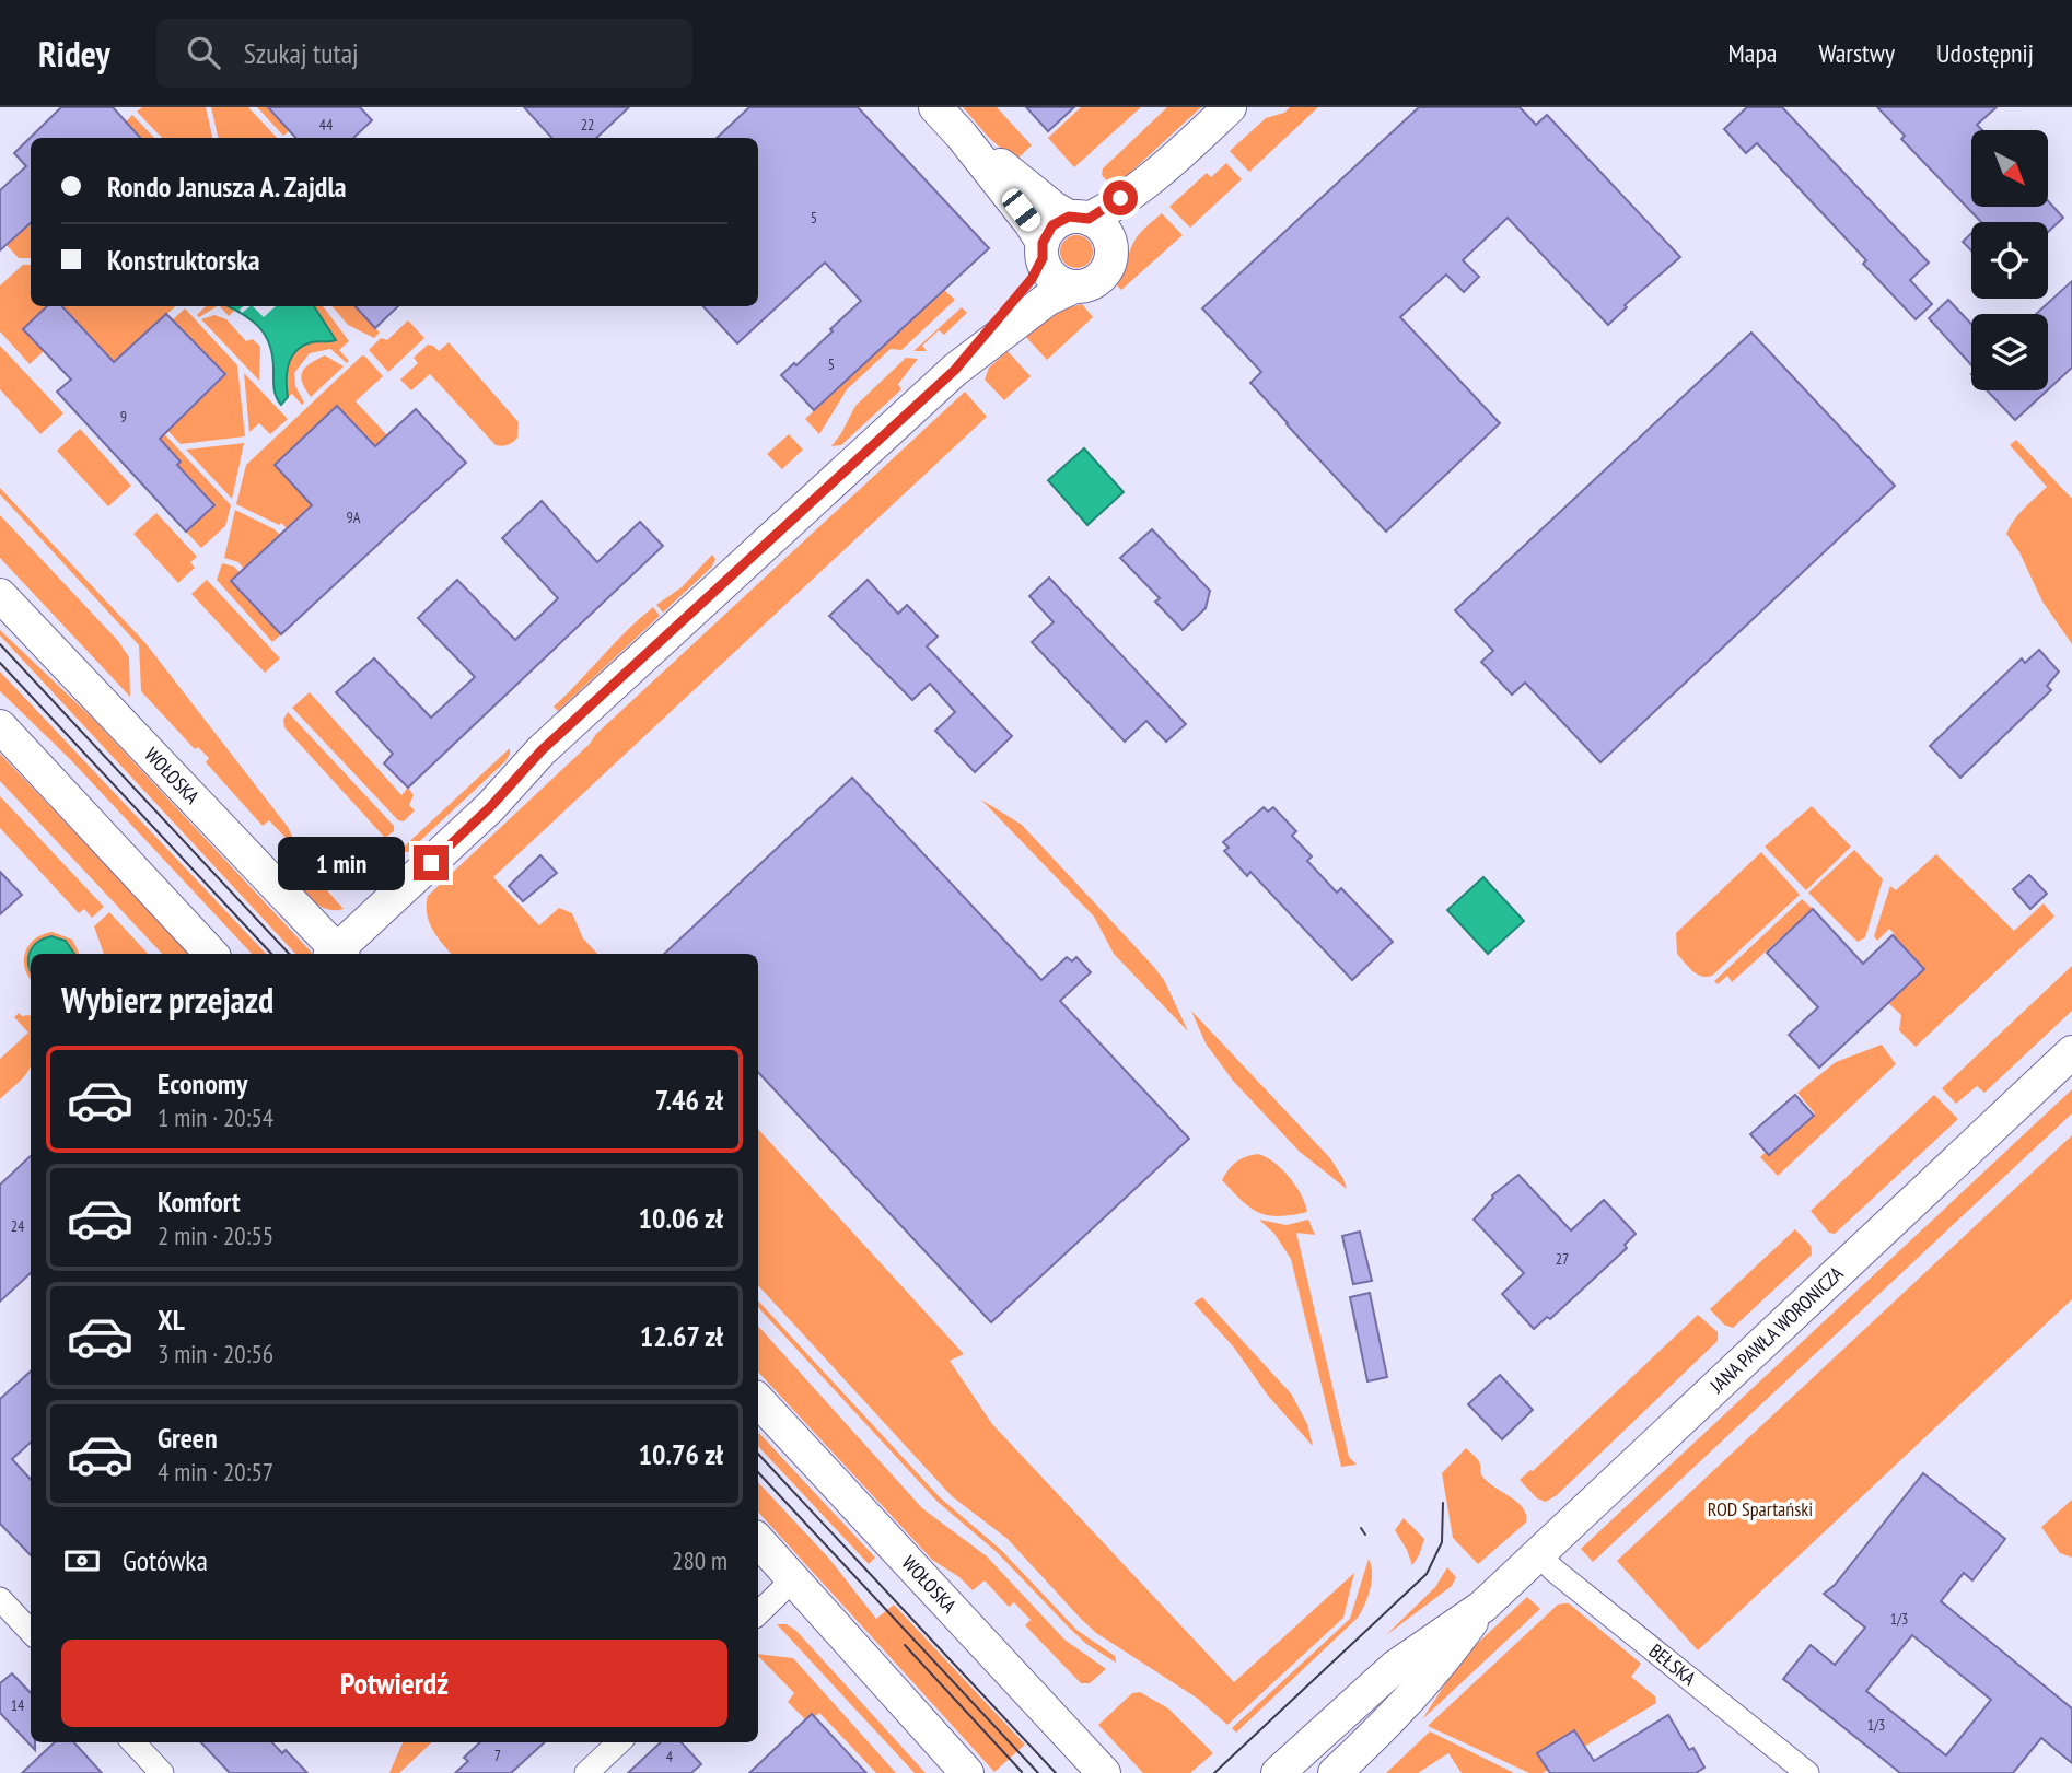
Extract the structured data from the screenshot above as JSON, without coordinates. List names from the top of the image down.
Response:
{
  "streets": {
    "street": ["WOŁOSKA", "JANA PAWŁA WORONICZA", "BEŁSKA"]
  },
  "crossings": [
    ["JANA PAWŁA WORONICZA", "BEŁSKA"]
  ],
  "parks": ["ROD Spartański"],
  "house_numbers": [
    "44",
    "22",
    "5",
    "5",
    "9",
    "9A",
    "24",
    "27",
    "1/3",
    "14",
    "1/3",
    "7",
    "4"
  ],
  "north": "bottom right",
  "page": {
    "header": "Ridey",
    "search": "Szukaj tutaj",
    "nav": ["Mapa", "Warstwy", "Udostępnij"],
    "banner": ["Rondo Janusza A. Zajdla", "Konstruktorska"],
    "bubble": "1 min",
    "heading": "Wybierz przejazd",
    "list": [
      {
        "name": "Economy",
        "note": "1 min · 20:54",
        "value": "7.46 zł"
      },
      {
        "name": "Komfort",
        "note": "2 min · 20:55",
        "value": "10.06 zł"
      },
      {
        "name": "XL",
        "note": "3 min · 20:56",
        "value": "12.67 zł"
      },
      {
        "name": "Green",
        "note": "4 min · 20:57",
        "value": "10.76 zł"
      }
    ],
    "pay": ["Gotówka", "280 m"],
    "buttons": "Potwierdź"
  }
}
